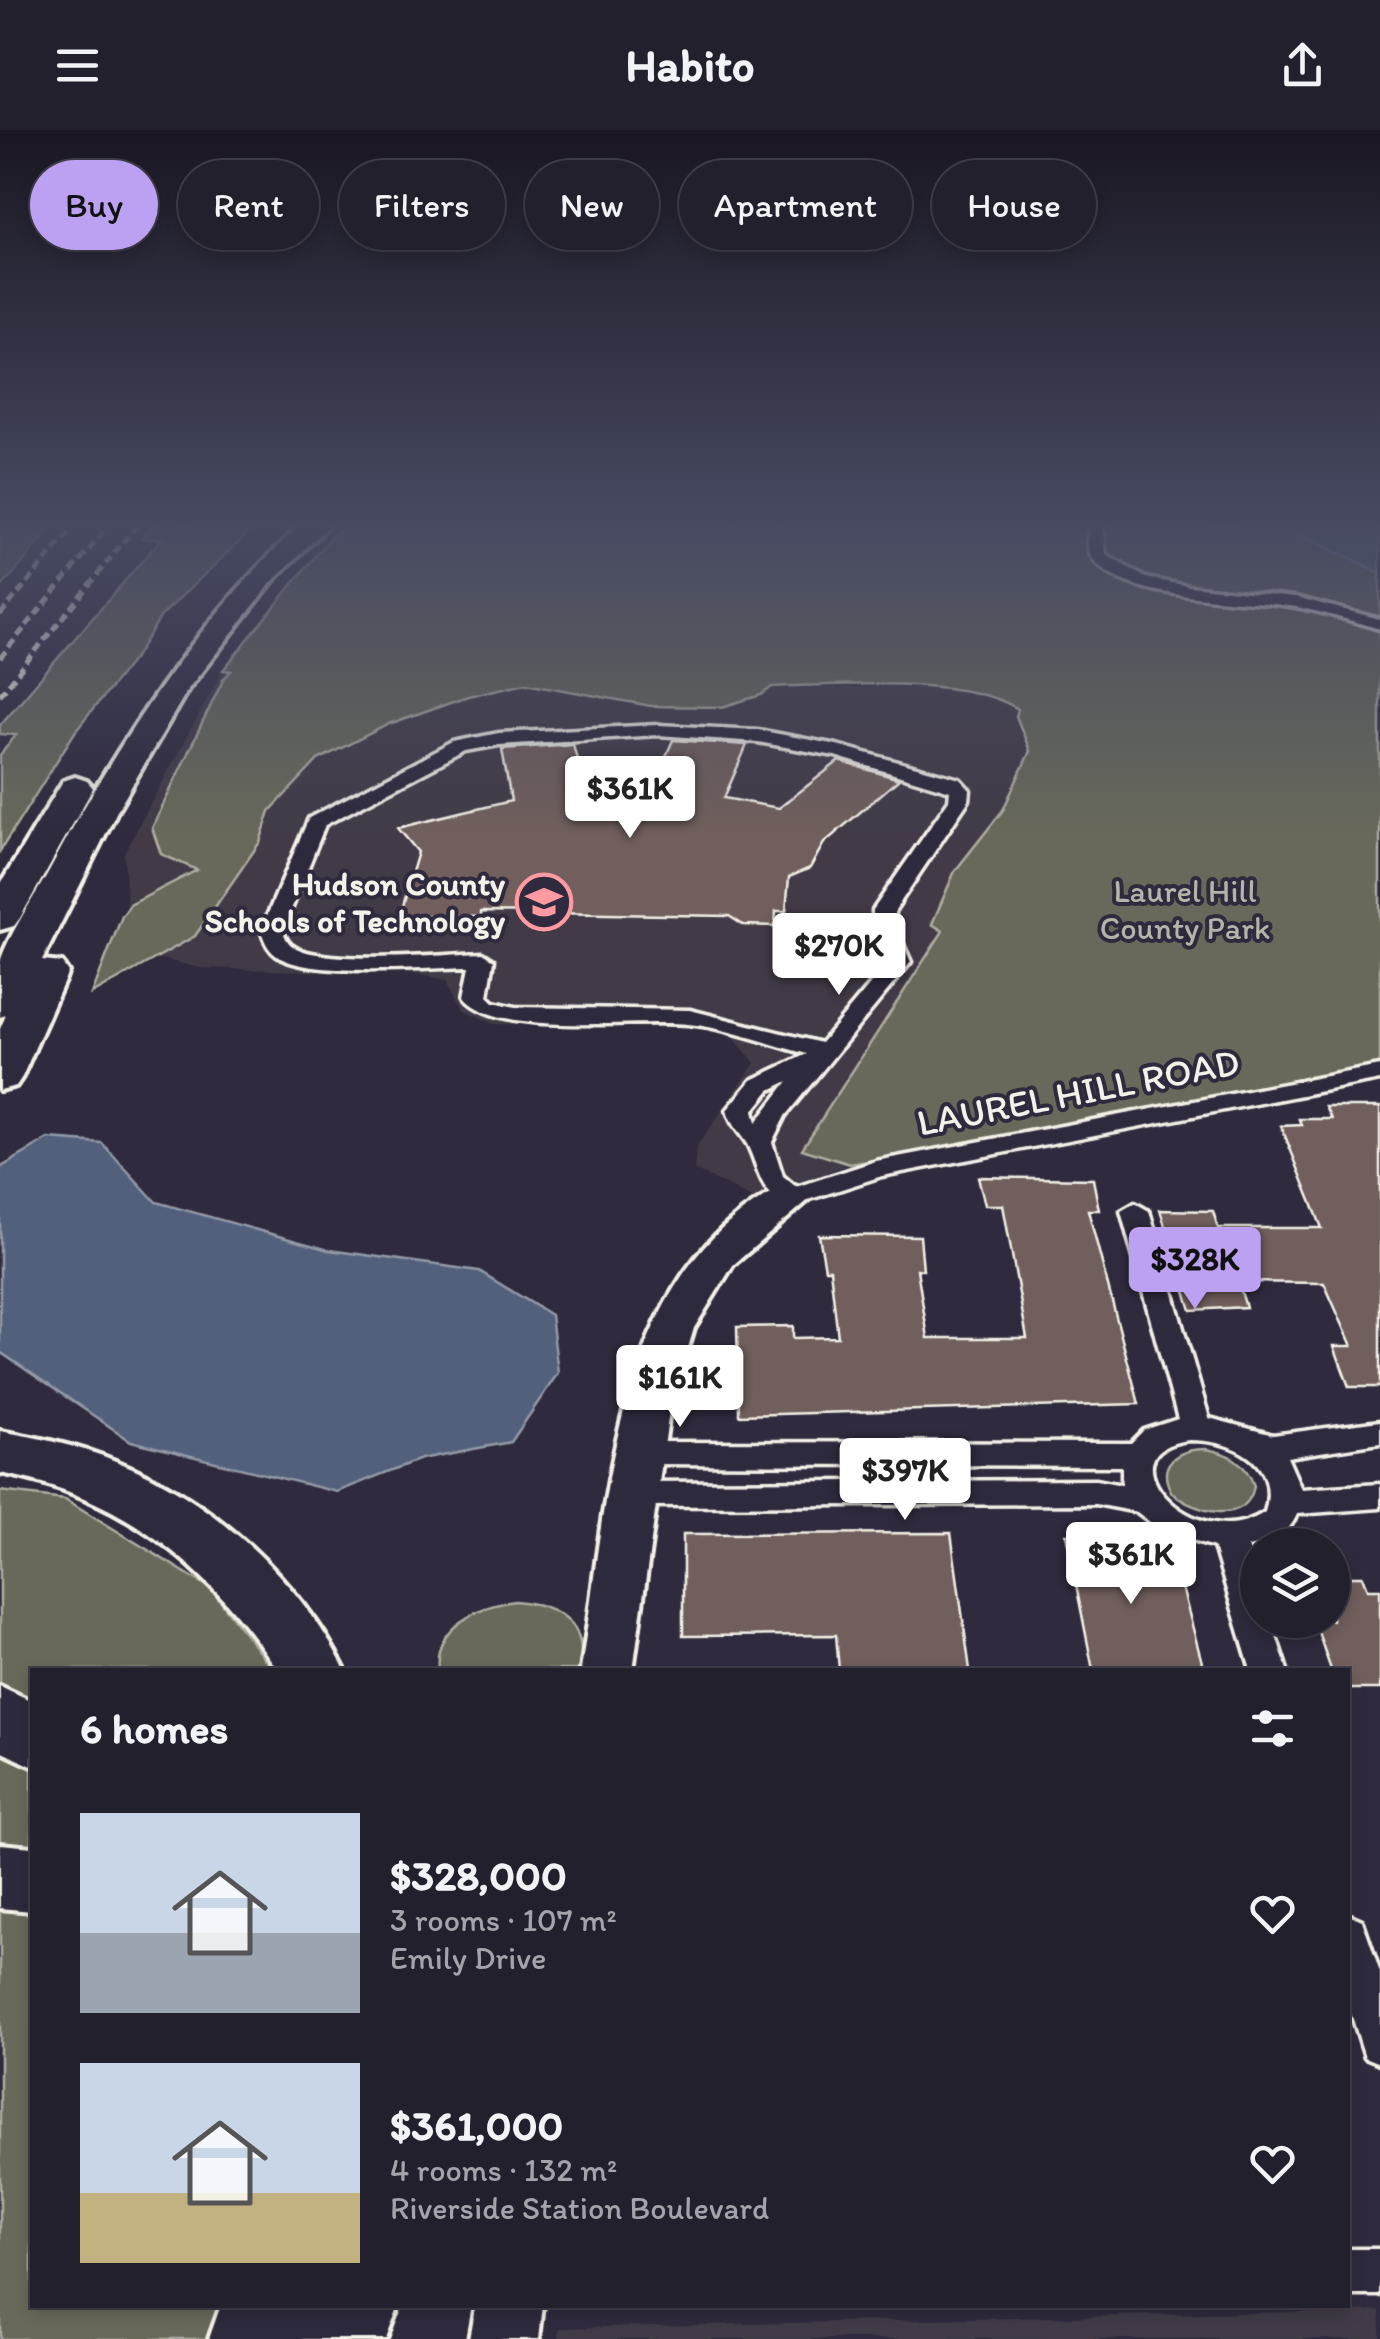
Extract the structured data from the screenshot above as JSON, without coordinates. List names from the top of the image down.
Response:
{
  "streets": {
    "street": ["LAUREL HILL ROAD"]
  },
  "parks": ["Laurel Hill County Park"],
  "places": {
    "school or university": ["Hudson County Schools of Technology"]
  },
  "page": {
    "header": "Habito",
    "chip": [
      "Buy",
      "Rent",
      "Filters",
      "New",
      "Apartment",
      "House"
    ],
    "price": [
      "$361K",
      "$270K",
      "$328K",
      "$161K",
      "$397K",
      "$361K"
    ],
    "heading": "6 homes",
    "list": [
      {
        "name": "$328,000",
        "note": "3 rooms · 107 m² · Emily Drive"
      },
      {
        "name": "$361,000",
        "note": "4 rooms · 132 m² · Riverside Station Boulevard"
      }
    ]
  }
}
